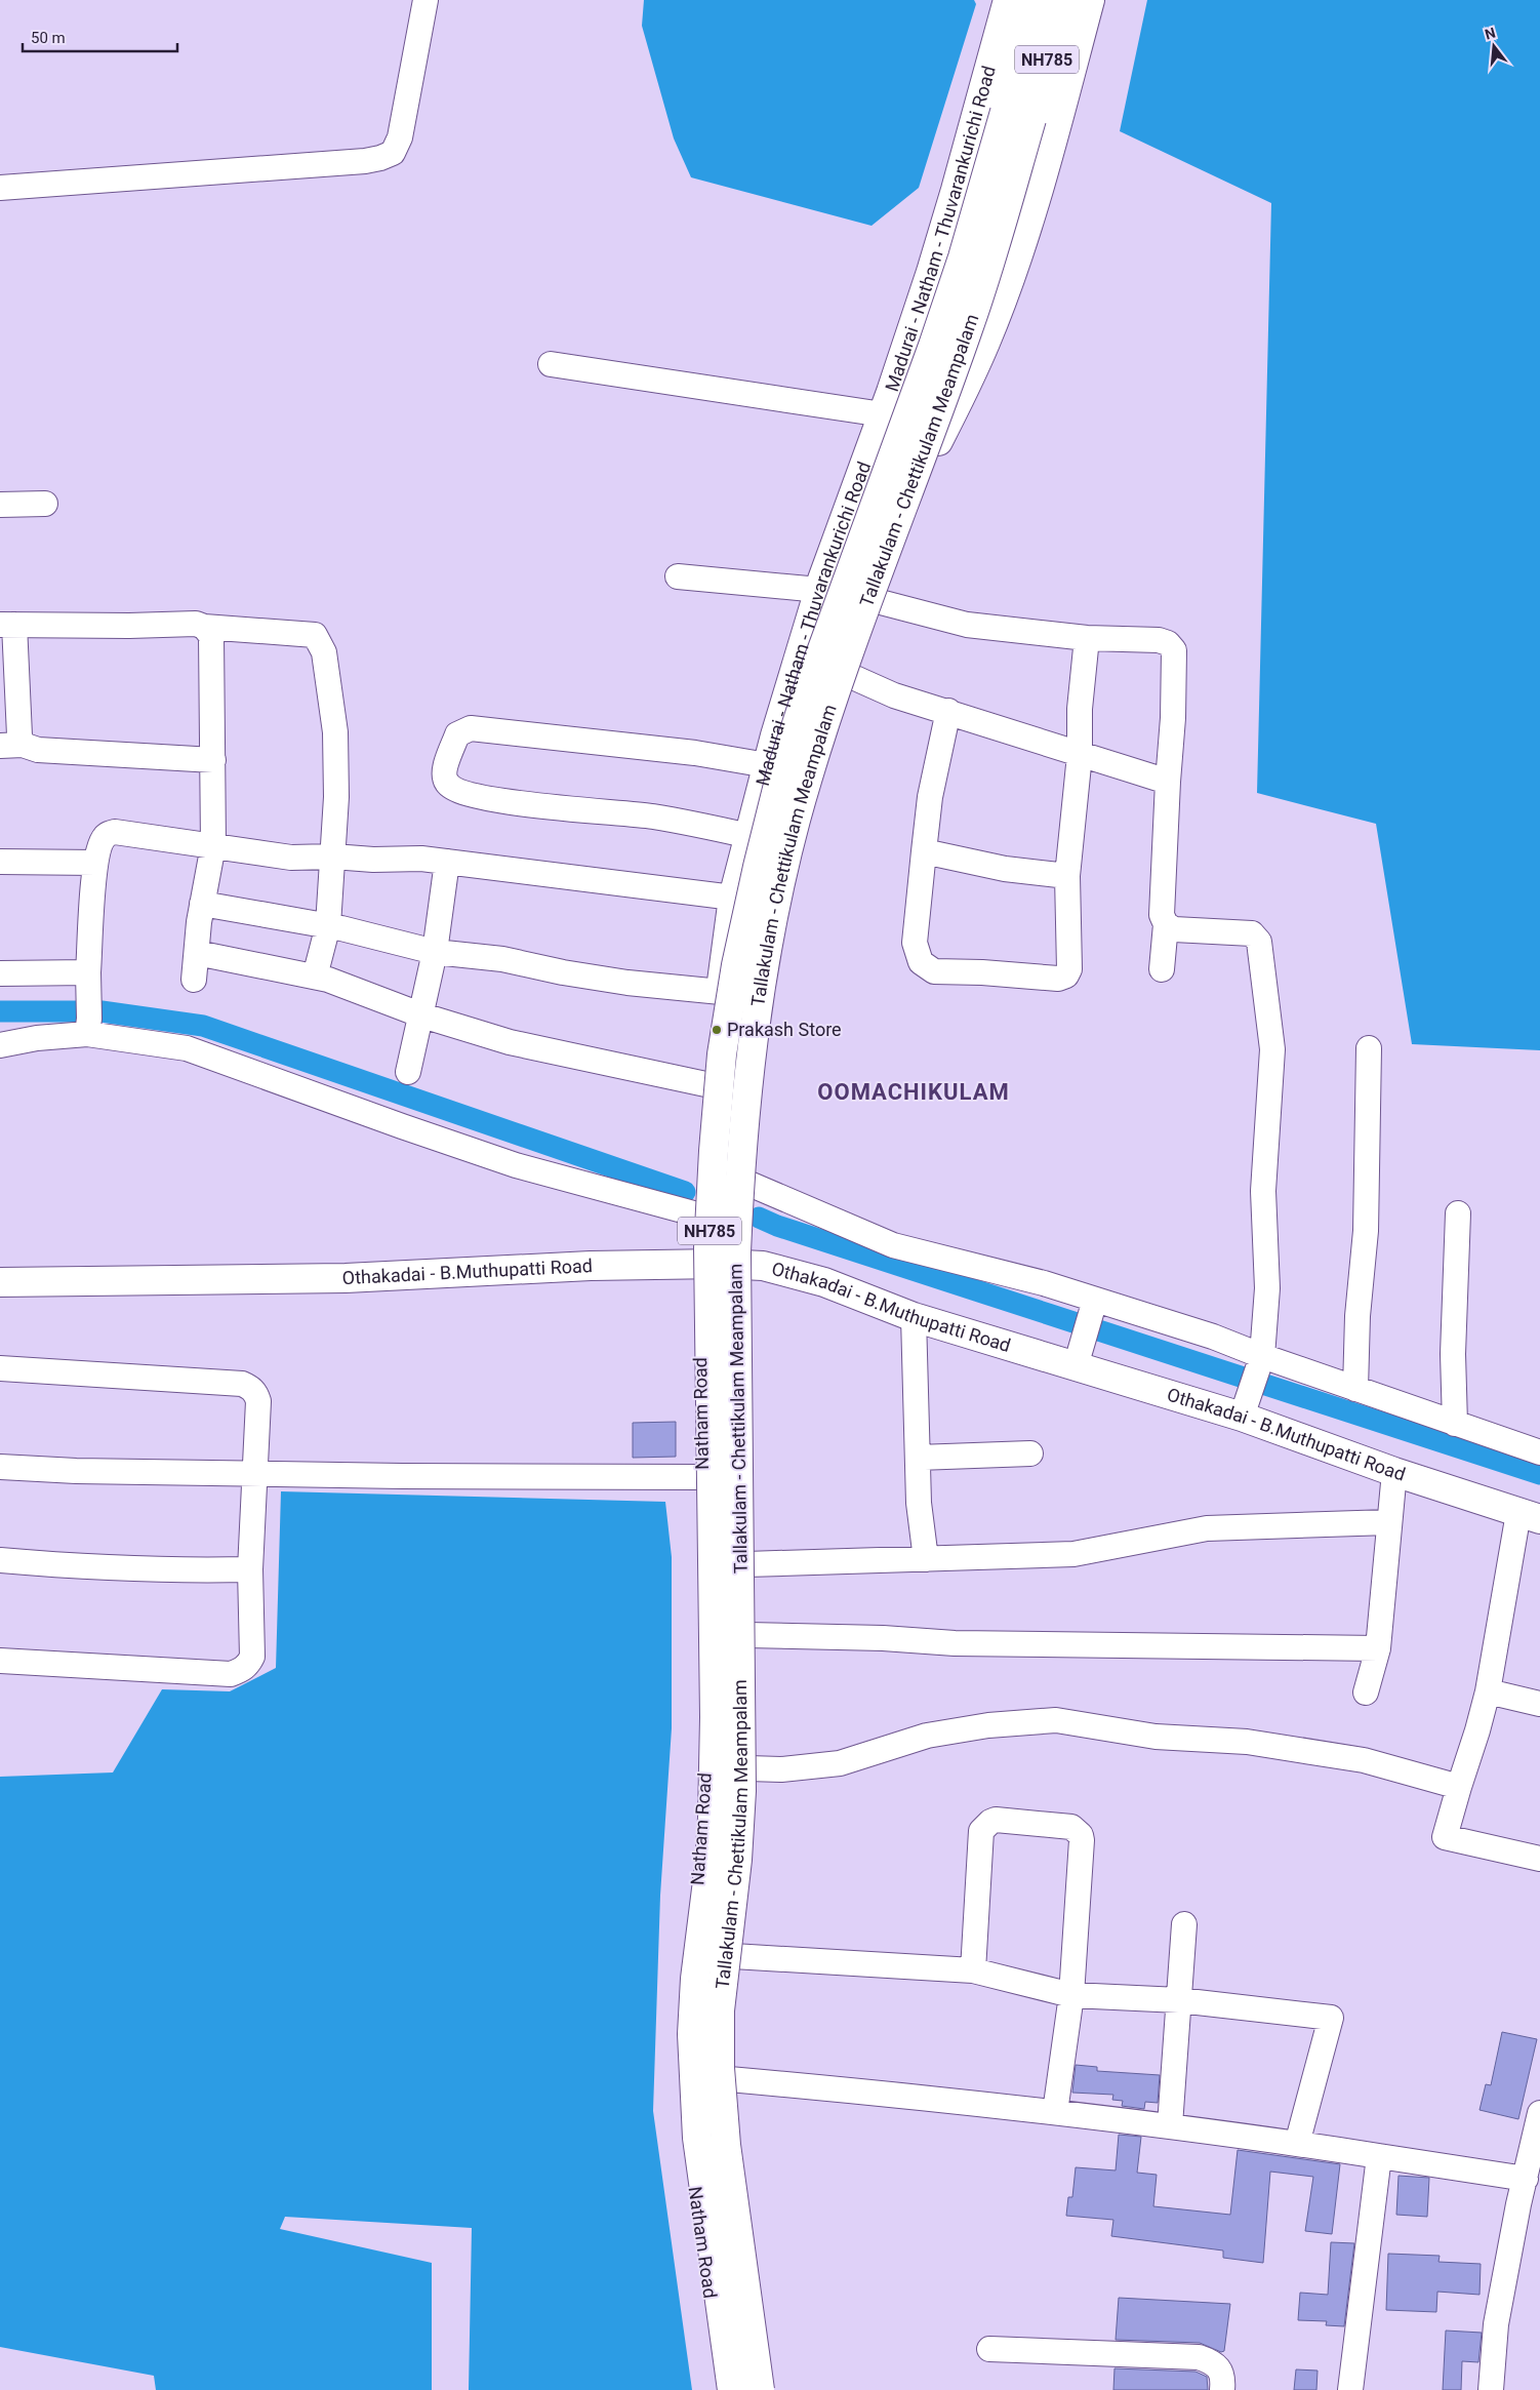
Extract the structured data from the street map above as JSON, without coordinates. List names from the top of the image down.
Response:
{
  "streets": {
    "main road": [
      "NH785",
      "Madurai - Natham - Thuvarankurichi Road",
      "Tallakulam - Chettikulam Meampalam",
      "Othakadai - B.Muthupatti Road",
      "Natham Road"
    ]
  },
  "crossings": [
    ["Madurai - Natham - Thuvarankurichi Road", "Othakadai - B.Muthupatti Road"],
    ["Madurai - Natham - Thuvarankurichi Road", "Natham Road"],
    ["Othakadai - B.Muthupatti Road", "Natham Road"]
  ],
  "districts": ["OOMACHIKULAM"],
  "places": ["Prakash Store"],
  "scale_bar": "50 m",
  "north": "top"
}
